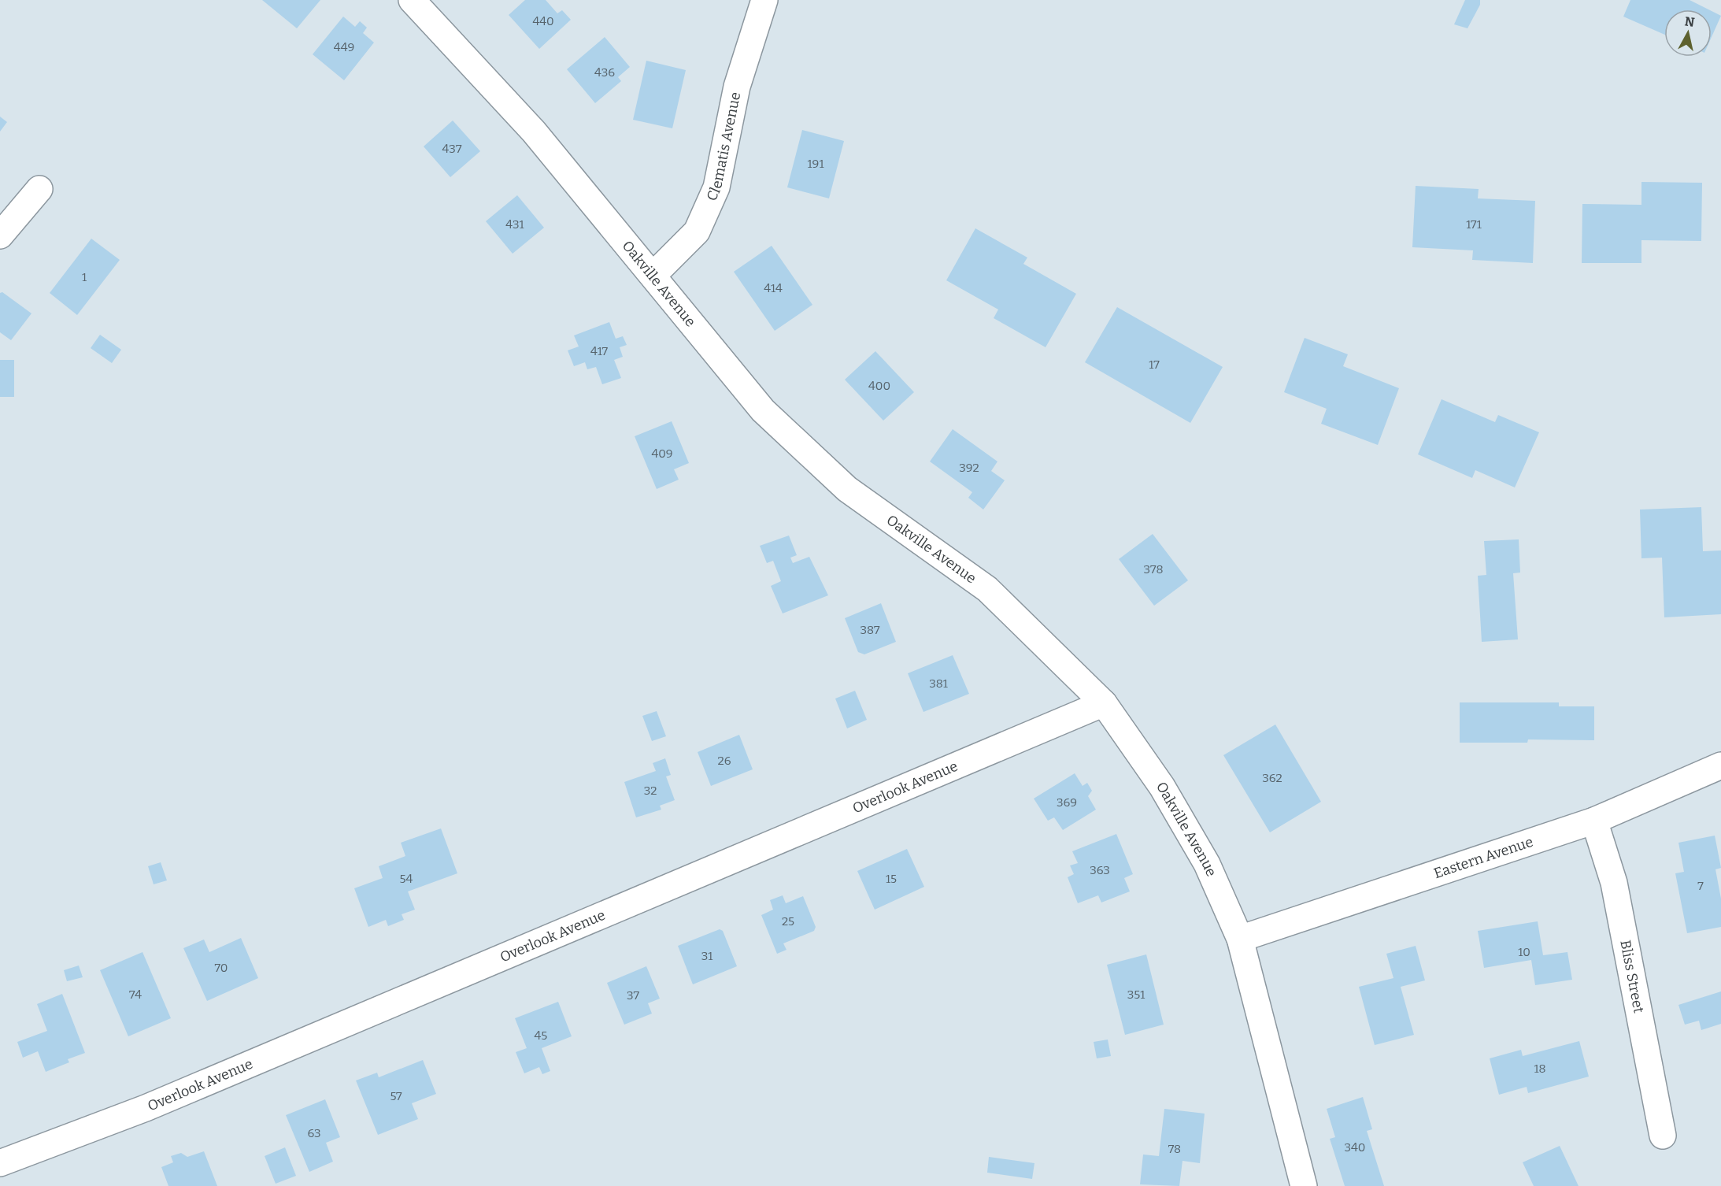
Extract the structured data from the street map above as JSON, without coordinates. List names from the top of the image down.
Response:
{
  "streets": {
    "street": [
      "Clematis Avenue",
      "Oakville Avenue",
      "Overlook Avenue",
      "Eastern Avenue",
      "Bliss Street"
    ]
  },
  "crossings": [
    ["Clematis Avenue", "Oakville Avenue"],
    ["Oakville Avenue", "Overlook Avenue"],
    ["Oakville Avenue", "Eastern Avenue"],
    ["Eastern Avenue", "Bliss Street"]
  ],
  "house_numbers": [
    "440",
    "449",
    "436",
    "437",
    "191",
    "431",
    "171",
    "1",
    "414",
    "417",
    "17",
    "400",
    "409",
    "392",
    "378",
    "387",
    "381",
    "26",
    "362",
    "32",
    "369",
    "363",
    "54",
    "15",
    "7",
    "25",
    "10",
    "31",
    "70",
    "74",
    "351",
    "37",
    "45",
    "18",
    "57",
    "63",
    "340",
    "78"
  ],
  "north": "top"
}
